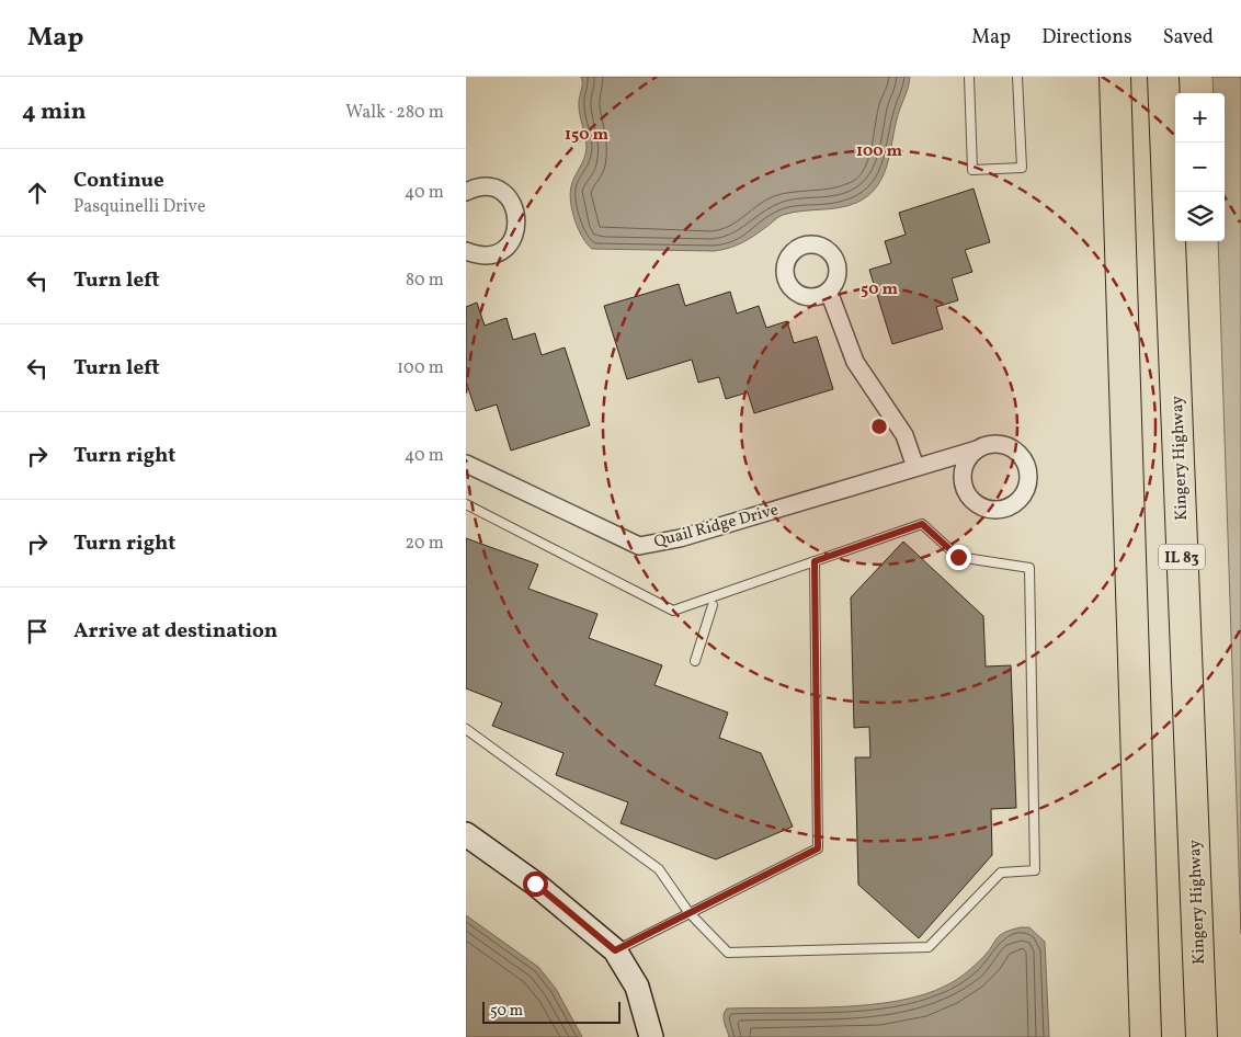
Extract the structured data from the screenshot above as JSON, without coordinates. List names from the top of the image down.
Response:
{
  "streets": {
    "highway": ["Kingery Highway", "IL 83"],
    "street": ["Quail Ridge Drive"]
  },
  "scale_bar": "50 m",
  "page": {
    "header": "Map",
    "nav": ["Map", "Directions", "Saved"],
    "heading": ["4 min", "Walk · 280 m"],
    "map_buttons": ["+", "−"],
    "list": [
      ["Continue", "Pasquinelli Drive", "40 m"],
      ["Turn left", "80 m"],
      ["Turn left", "100 m"],
      ["Turn right", "40 m"],
      ["Turn right", "20 m"],
      "Arrive at destination"
    ],
    "scale": "50 m"
  },
  "rings": ["150 m", "100 m", "50 m"]
}
